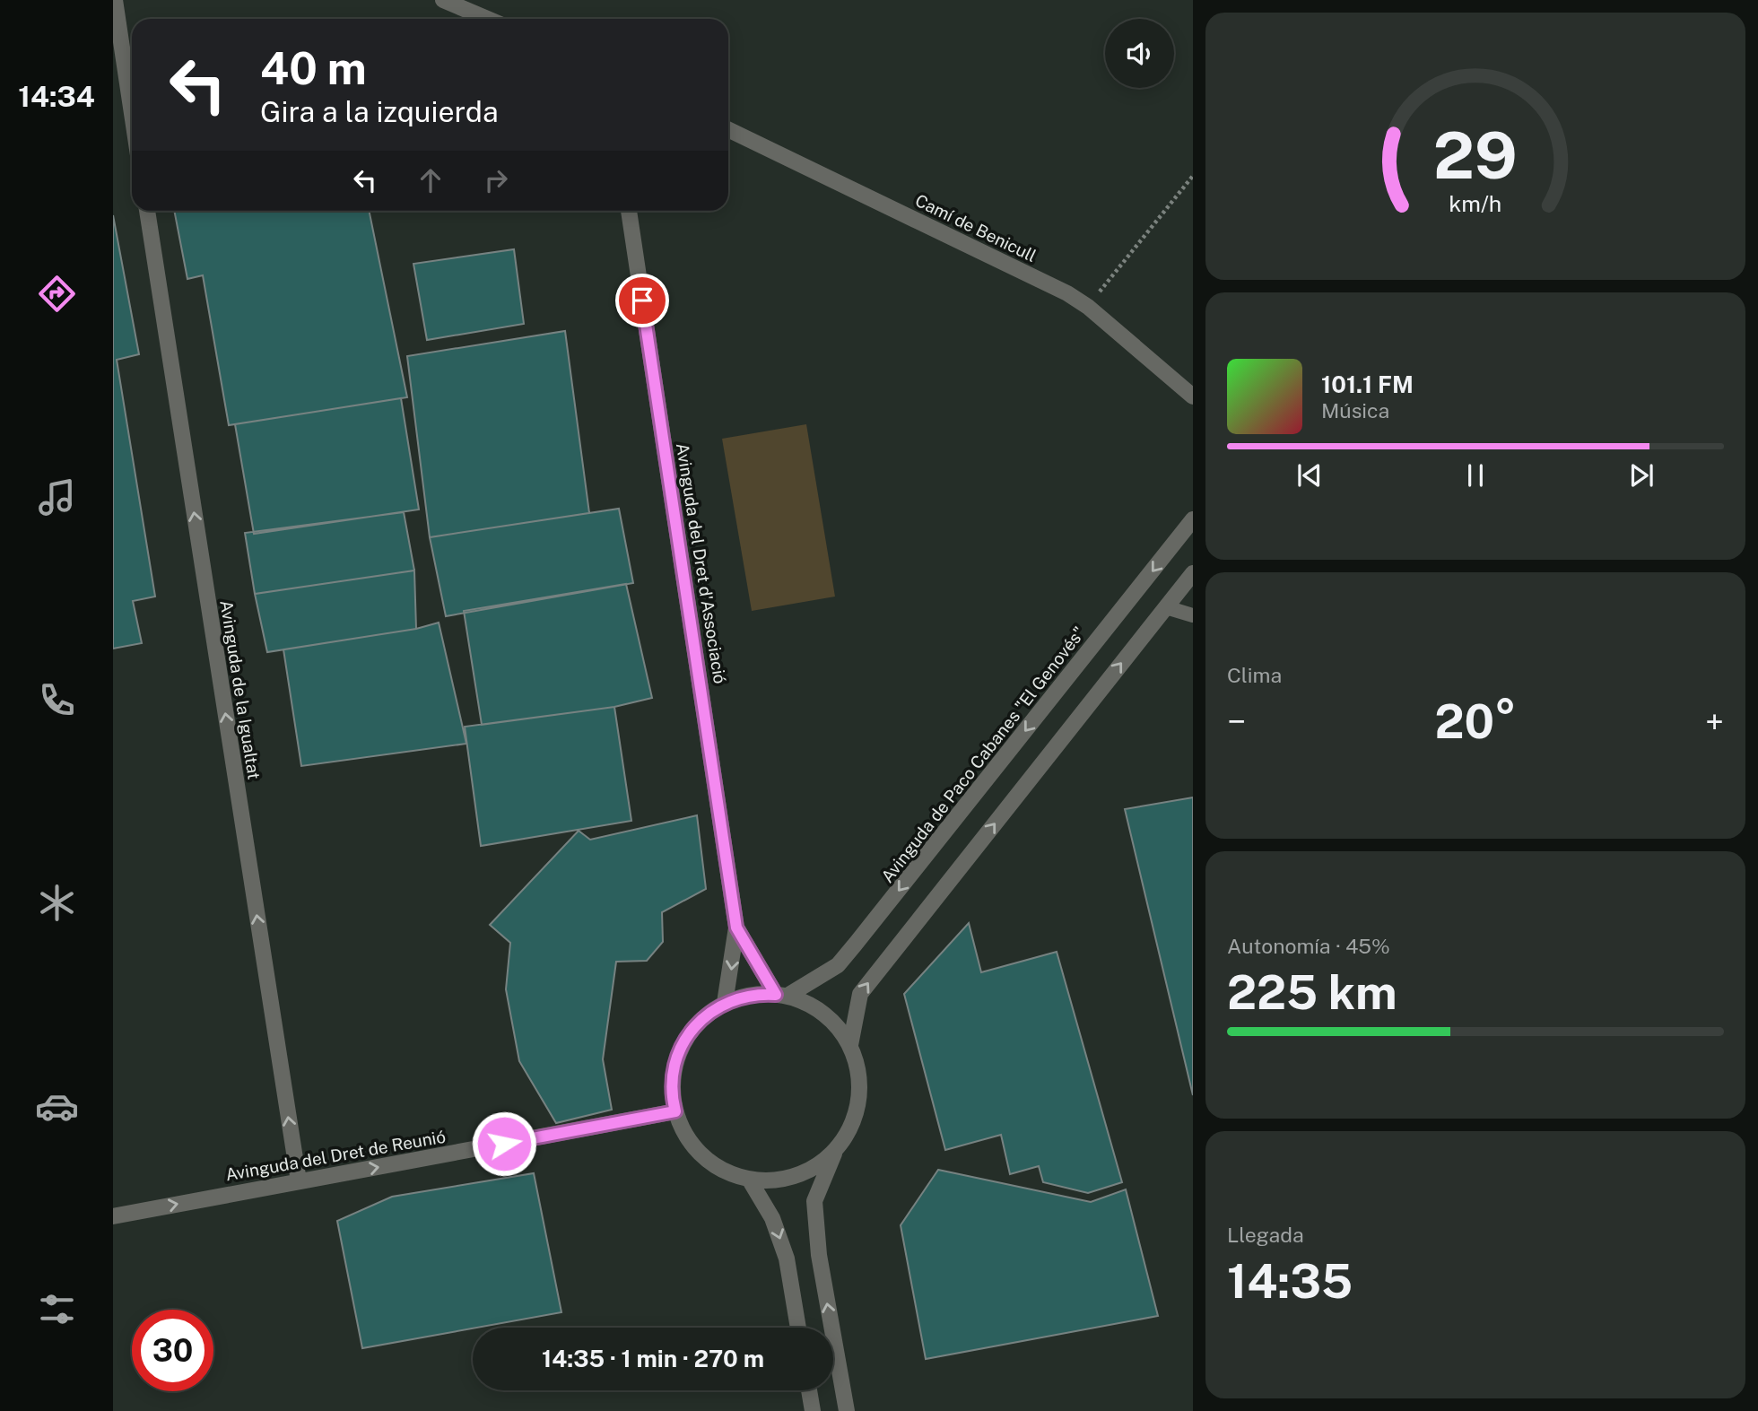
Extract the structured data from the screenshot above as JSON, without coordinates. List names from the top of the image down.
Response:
{
  "streets": {
    "street": [
      "Camí de Benicull",
      "Avinguda del Dret d'Associació",
      "Avinguda de la Igualtat",
      "Avinguda de Paco Cabanes \"El Genovés\"",
      "Avinguda del Dret de Reunió"
    ]
  },
  "crossings": [
    ["Avinguda del Dret d'Associació", "Avinguda de Paco Cabanes \"El Genovés\""],
    ["Avinguda del Dret d'Associació", "Avinguda del Dret de Reunió"],
    ["Avinguda de la Igualtat", "Avinguda del Dret de Reunió"],
    ["Avinguda de Paco Cabanes \"El Genovés\"", "Avinguda del Dret de Reunió"]
  ],
  "one_way": ["Avinguda de la Igualtat", "Avinguda del Dret de Reunió"],
  "page": {
    "tabs": "14:34",
    "turn": ["40 m", "Gira a la izquierda"],
    "song": ["101.1 FM", "Música"],
    "tile": [
      "Clima",
      ["Autonomía · 45%", "225 km"],
      ["Llegada", "14:35"]
    ],
    "heat": ["−", "20°", "+"],
    "limit": "30",
    "trip": "14:35 · 1 min · 270 m",
    "gauge": ["29", "km/h"]
  }
}
